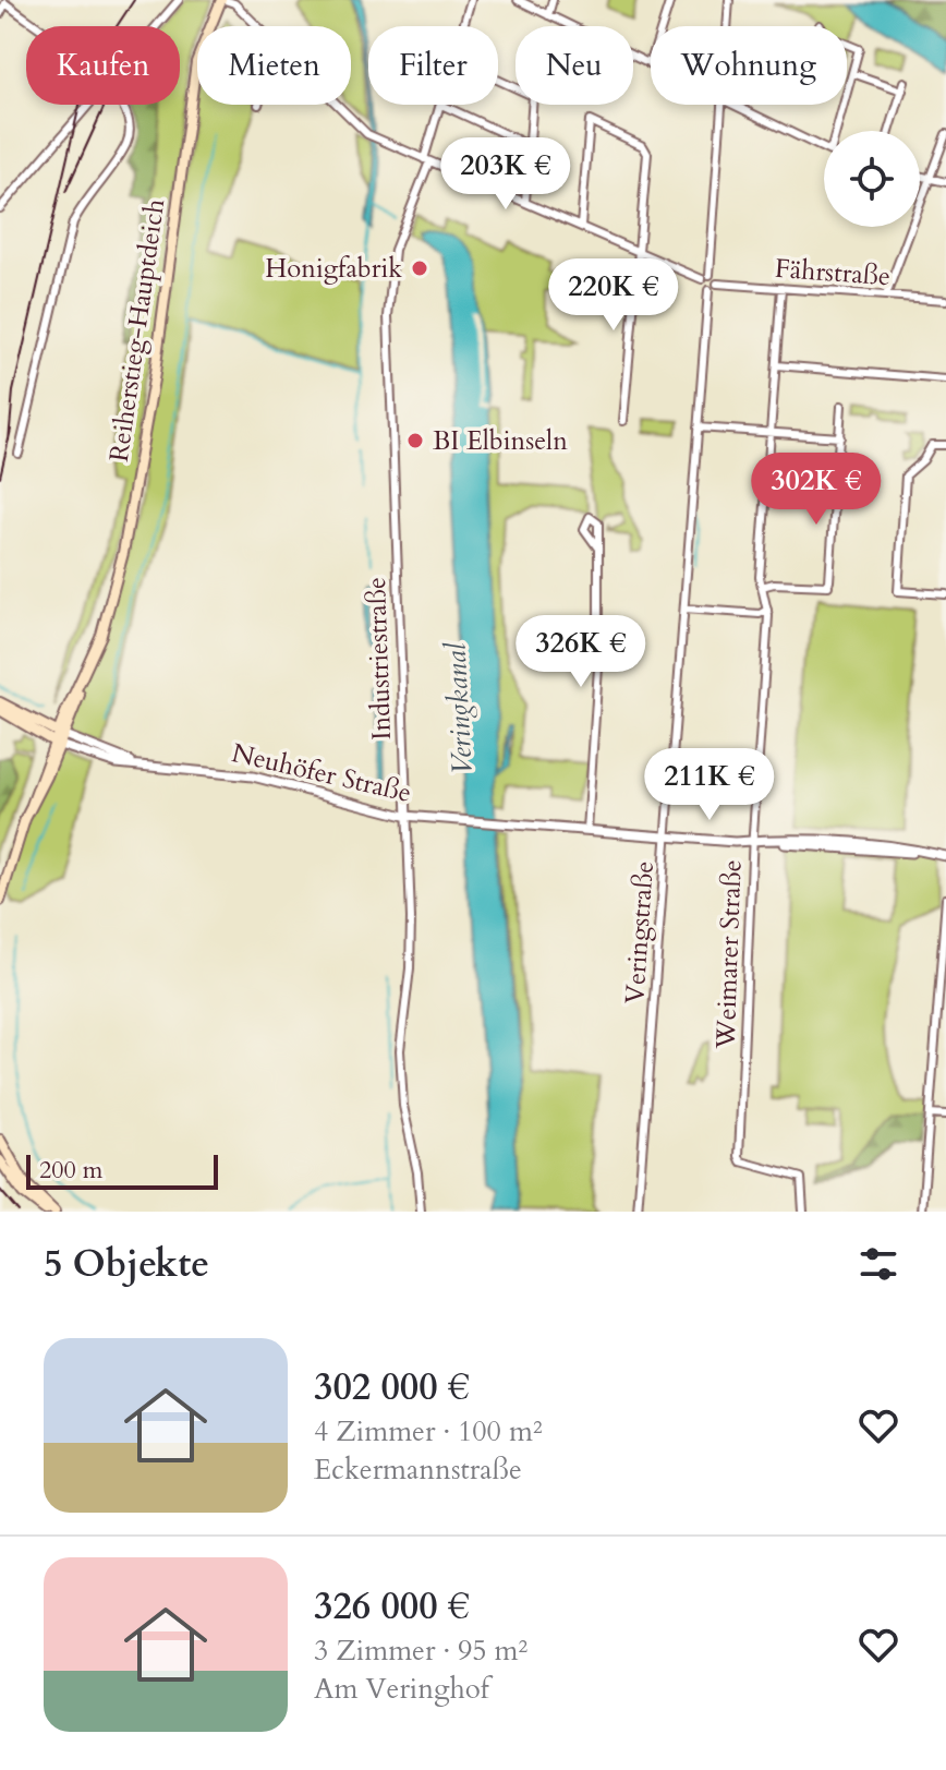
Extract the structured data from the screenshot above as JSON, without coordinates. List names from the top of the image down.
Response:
{
  "streets": {
    "main road": ["Reiherstieg-Hauptdeich", "Neuhöfer Straße"],
    "street": [
      "Fährstraße",
      "Industriestraße",
      "Veringstraße",
      "Weimarer Straße"
    ]
  },
  "crossings": [
    ["Fährstraße", "Weimarer Straße"],
    ["Reiherstieg-Hauptdeich", "Neuhöfer Straße"],
    ["Industriestraße", "Neuhöfer Straße"],
    ["Neuhöfer Straße", "Veringstraße"],
    ["Neuhöfer Straße", "Weimarer Straße"]
  ],
  "water": ["Veringkanal"],
  "places": ["Honigfabrik", "BI Elbinseln"],
  "scale_bar": "200 m",
  "page": {
    "chip": [
      "Kaufen",
      "Mieten",
      "Filter",
      "Neu",
      "Wohnung"
    ],
    "price": [
      "203K €",
      "220K €",
      "302K €",
      "326K €",
      "211K €"
    ],
    "scale": "200 m",
    "heading": "5 Objekte",
    "list": [
      {
        "name": "302 000 €",
        "note": "4 Zimmer · 100 m² · Eckermannstraße"
      },
      {
        "name": "326 000 €",
        "note": "3 Zimmer · 95 m² · Am Veringhof"
      }
    ]
  }
}
